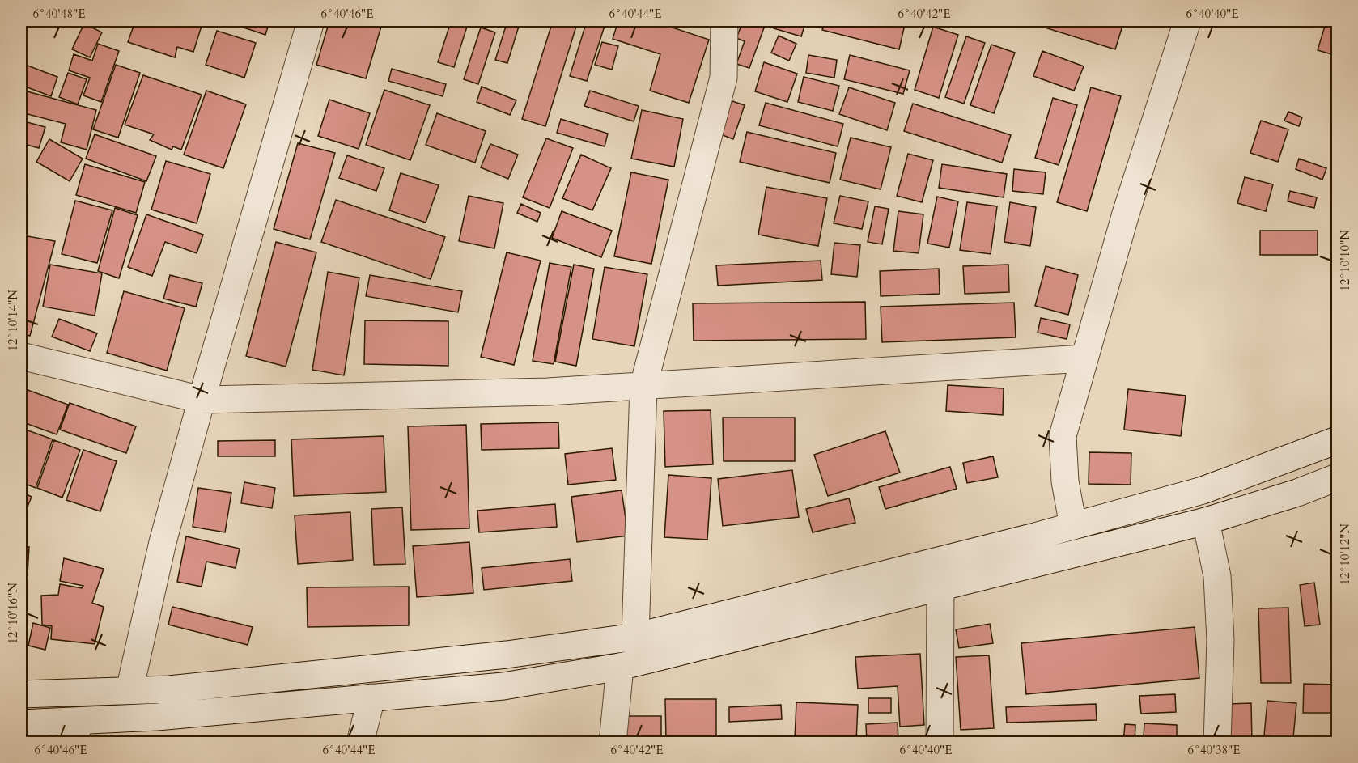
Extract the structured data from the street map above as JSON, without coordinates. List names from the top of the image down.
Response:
{
  "coordinates": [
    "6°40'48\"E",
    "6°40'46\"E",
    "6°40'44\"E",
    "6°40'42\"E",
    "6°40'40\"E",
    "12°10'10\"N",
    "12°10'14\"N",
    "12°10'12\"N",
    "12°10'16\"N",
    "6°40'38\"E"
  ]
}
